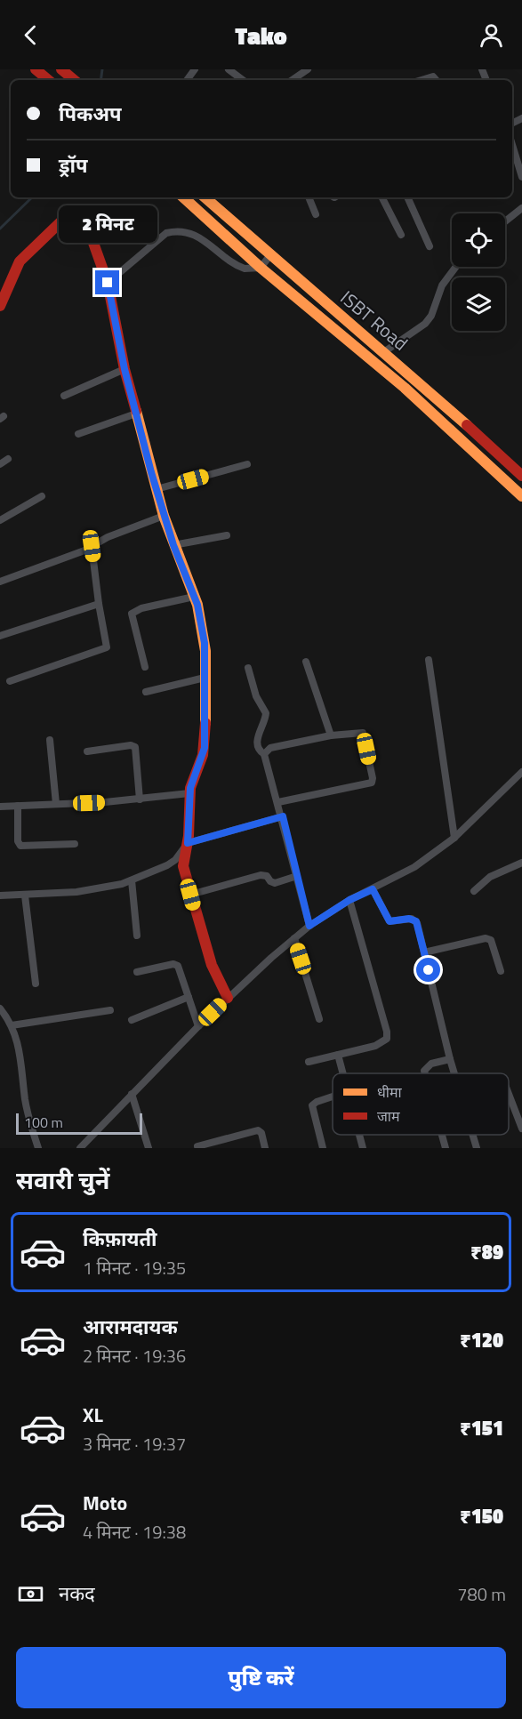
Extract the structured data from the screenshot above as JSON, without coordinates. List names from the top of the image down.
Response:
{
  "streets": {
    "main road": ["ISBT Road"]
  },
  "legend": ["धीमा", "जाम"],
  "scale_bar": "100 m",
  "page": {
    "header": "Tako",
    "banner": ["पिकअप", "ड्रॉप"],
    "bubble": "2 मिनट",
    "scale": "100 m",
    "heading": "सवारी चुनें",
    "list": [
      {
        "name": "किफ़ायती",
        "note": "1 मिनट · 19:35",
        "value": "₹89"
      },
      {
        "name": "आरामदायक",
        "note": "2 मिनट · 19:36",
        "value": "₹120"
      },
      {
        "name": "XL",
        "note": "3 मिनट · 19:37",
        "value": "₹151"
      },
      {
        "name": "Moto",
        "note": "4 मिनट · 19:38",
        "value": "₹150"
      }
    ],
    "pay": ["नकद", "780 m"],
    "buttons": "पुष्टि करें"
  }
}
